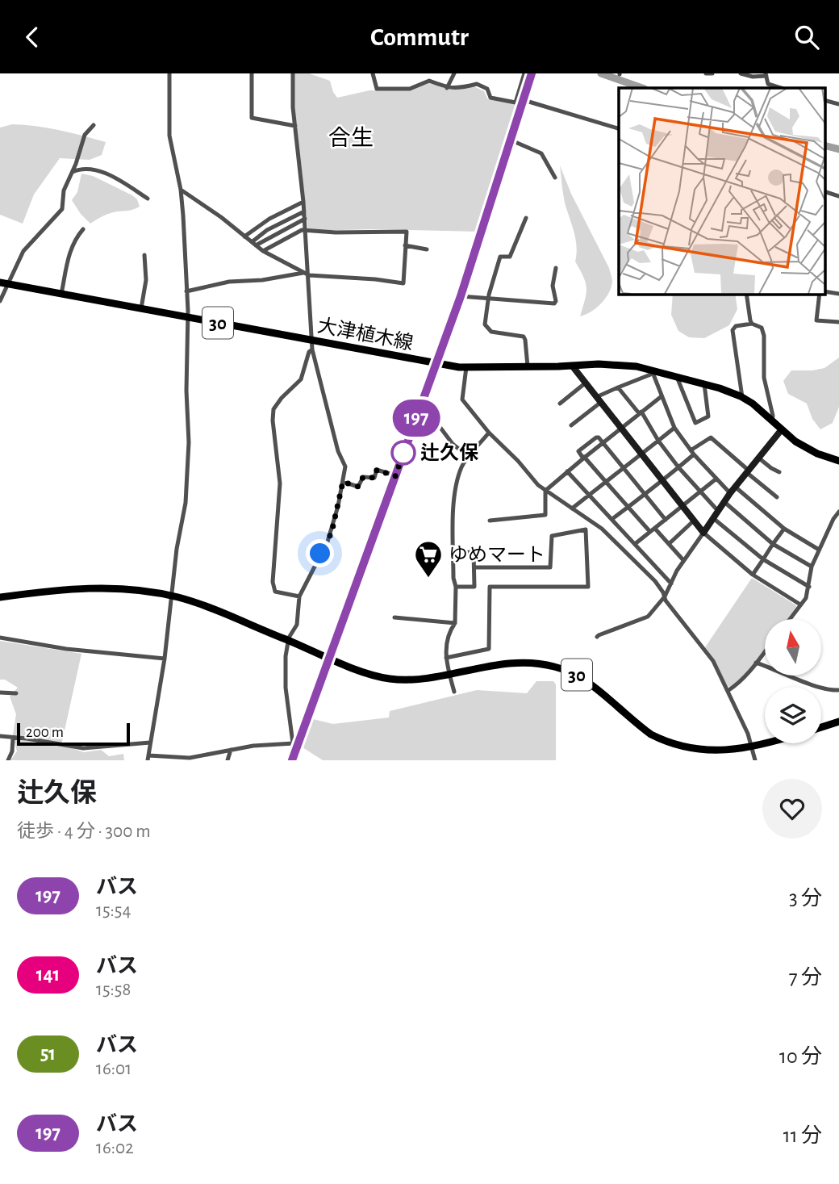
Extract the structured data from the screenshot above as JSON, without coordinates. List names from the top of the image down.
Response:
{
  "streets": {
    "main road": ["30", "大津植木線"]
  },
  "districts": ["合生"],
  "places": {
    "other": ["辻久保"],
    "supermarket": ["ゆめマート"]
  },
  "lines": ["bus line 197"],
  "scale_bar": "200 m",
  "north": "top",
  "page": {
    "header": "Commutr",
    "on_map": "197",
    "scale": "200 m",
    "heading": ["辻久保", "徒歩 · 4 分 · 300 m"],
    "list": [
      {
        "mark": "197",
        "name": "バス",
        "note": "15:54",
        "value": "3 分"
      },
      {
        "mark": "141",
        "name": "バス",
        "note": "15:58",
        "value": "7 分"
      },
      {
        "mark": "51",
        "name": "バス",
        "note": "16:01",
        "value": "10 分"
      },
      {
        "mark": "197",
        "name": "バス",
        "note": "16:02",
        "value": "11 分"
      }
    ]
  }
}
